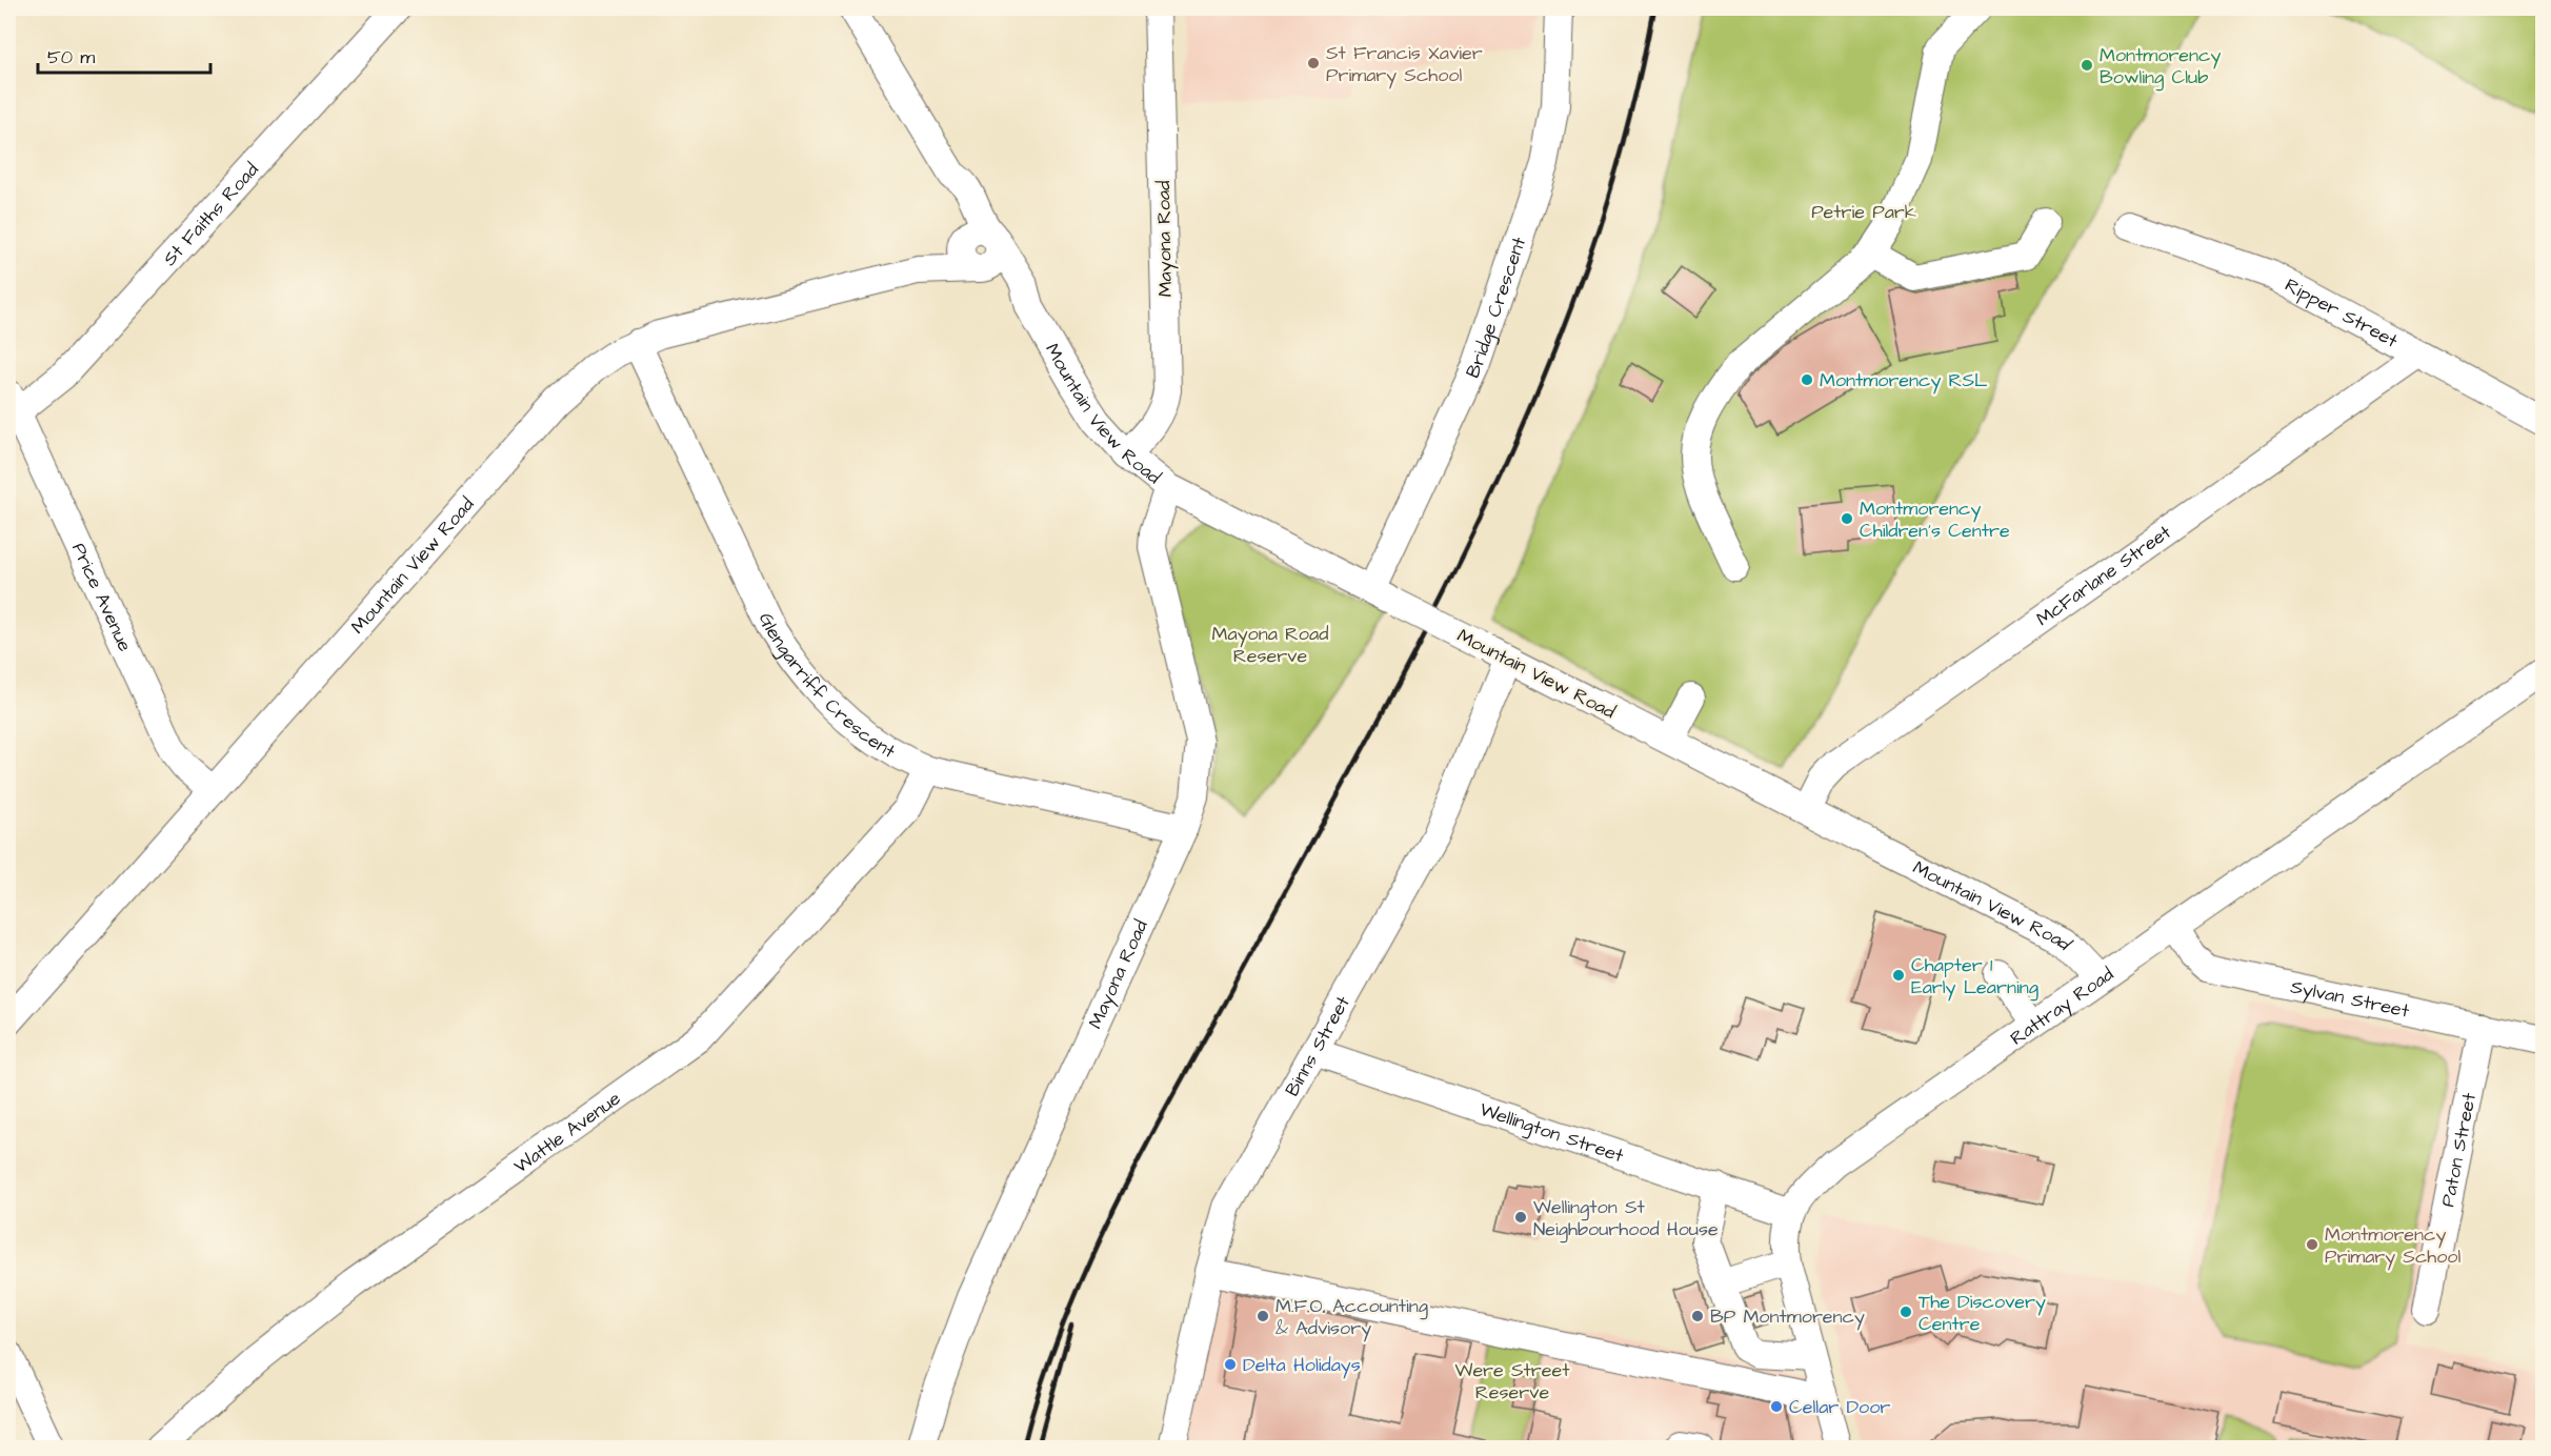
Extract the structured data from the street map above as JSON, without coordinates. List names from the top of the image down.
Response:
{
  "streets": {
    "street": [
      "St Faiths Road",
      "Mayona Road",
      "Bridge Crescent",
      "Ripper Street",
      "Mountain View Road",
      "McFarlane Street",
      "Price Avenue",
      "Glengarriff Crescent",
      "Sylvan Street",
      "Rattray Road",
      "Binns Street",
      "Wattle Avenue",
      "Wellington Street",
      "Paton Street"
    ]
  },
  "crossings": [
    ["St Faiths Road", "Price Avenue"],
    ["Mayona Road", "Mountain View Road"],
    ["Mayona Road", "Glengarriff Crescent"],
    ["Bridge Crescent", "Mountain View Road"],
    ["Ripper Street", "McFarlane Street"],
    ["Mountain View Road", "McFarlane Street"],
    ["Mountain View Road", "Price Avenue"],
    ["Mountain View Road", "Glengarriff Crescent"],
    ["Mountain View Road", "Rattray Road"],
    ["Mountain View Road", "Binns Street"],
    ["Glengarriff Crescent", "Wattle Avenue"],
    ["Sylvan Street", "Rattray Road"],
    ["Sylvan Street", "Paton Street"],
    ["Rattray Road", "Wellington Street"],
    ["Binns Street", "Wellington Street"]
  ],
  "parks": ["Petrie Park", "Mayona Road Reserve", "Were Street Reserve"],
  "places": [
    "St Francis Xavier Primary School",
    "Montmorency Bowling Club",
    "Montmorency RSL",
    "Montmorency Children's Centre",
    "Chapter 1 Early Learning",
    "Wellington St Neighbourhood House",
    "Montmorency Primary School",
    "The Discovery Centre",
    "M.F.O. Accounting & Advisory",
    "BP Montmorency",
    "Delta Holidays",
    "Cellar Door"
  ],
  "scale_bar": "50 m"
}
